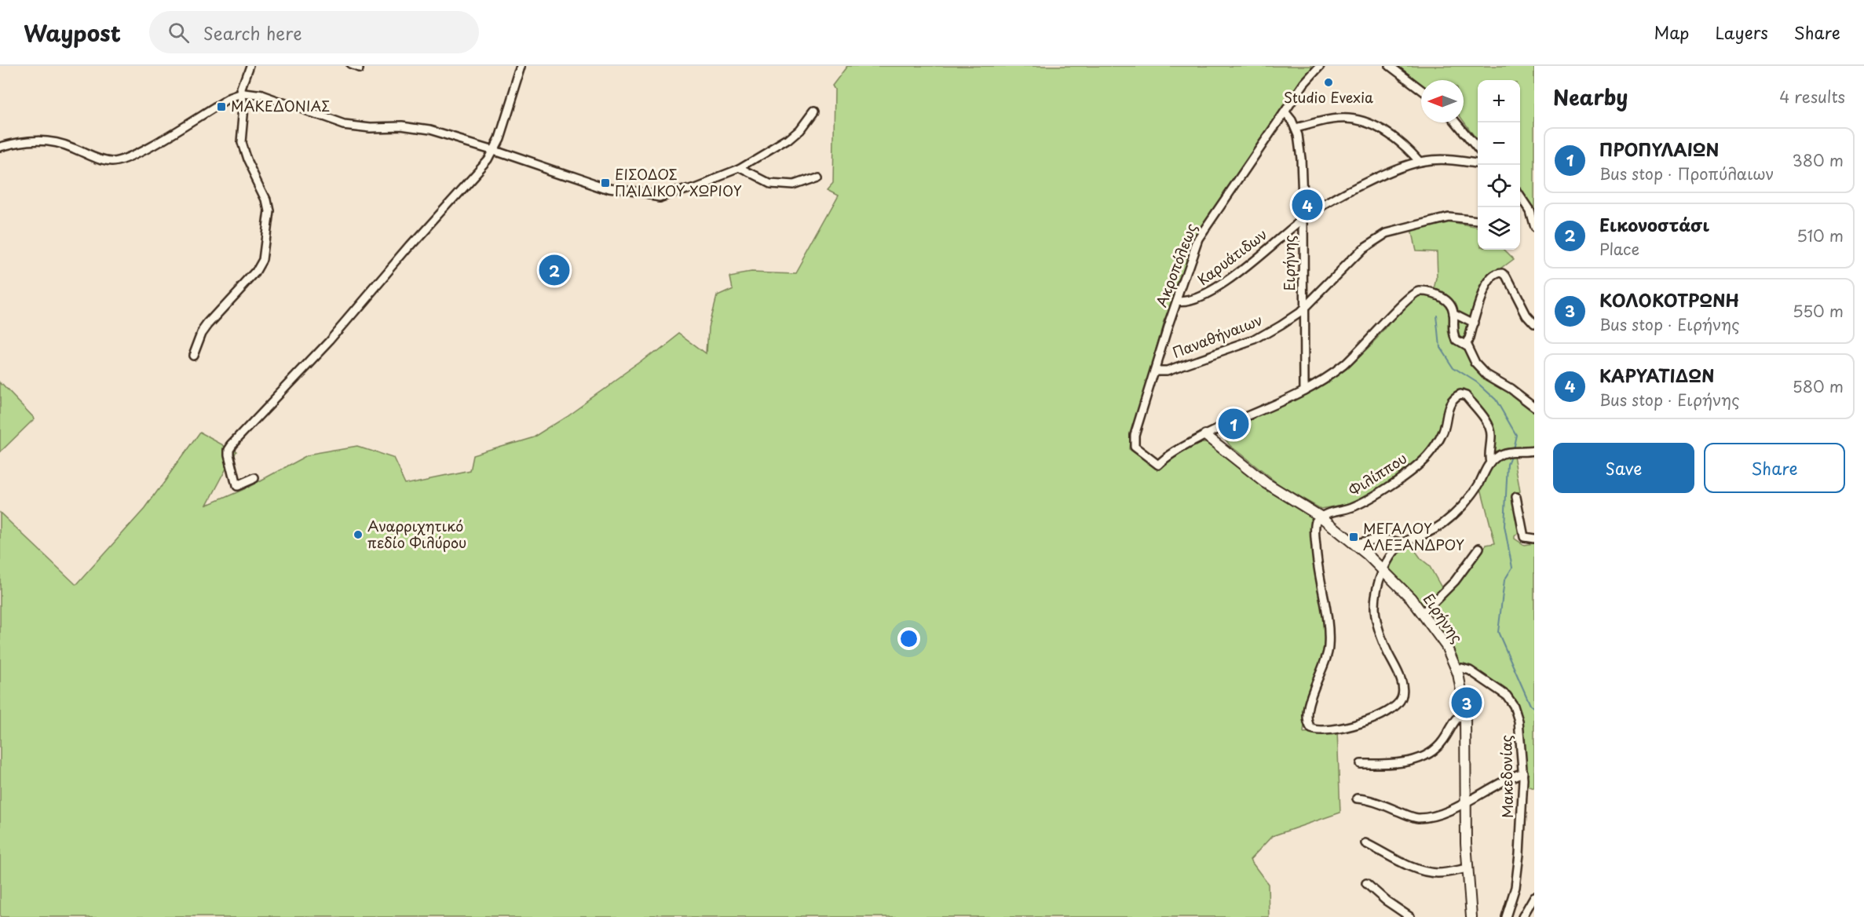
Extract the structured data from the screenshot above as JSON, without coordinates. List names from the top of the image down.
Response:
{
  "streets": {
    "street": [
      "Καρυάτιδων",
      "Ειρήνης",
      "Ακροπόλεως",
      "Παναθήναιων",
      "Φιλίππου",
      "Μακεδονίας"
    ]
  },
  "crossings": [
    ["Καρυάτιδων", "Ειρήνης"],
    ["Καρυάτιδων", "Ακροπόλεως"],
    ["Ειρήνης", "Ακροπόλεως"],
    ["Ειρήνης", "Παναθήναιων"],
    ["Ειρήνης", "Φιλίππου"],
    ["Ειρήνης", "Μακεδονίας"],
    ["Ακροπόλεως", "Παναθήναιων"]
  ],
  "places": {
    "other": ["Studio Evexia", "Αναρριχητικό πεδίο Φιλύρου"],
    "transit": ["ΜΑΚΕΔΟΝΙΑΣ", "ΕΙΣΟΔΟΣ ΠΑΙΔΙΚΟΥ ΧΩΡΙΟΥ", "ΜΕΓΑΛΟΥ ΑΛΕΞΑΝΔΡΟΥ"]
  },
  "north": "left",
  "page": {
    "header": "Waypost",
    "search": "Search here",
    "nav": ["Map", "Layers", "Share"],
    "heading": ["Nearby", "4 results"],
    "map_buttons": ["+", "−"],
    "list": [
      {
        "mark": "1",
        "name": "ΠΡΟΠΥΛΑΙΩΝ",
        "note": "Bus stop · Προπύλαιων",
        "value": "380 m"
      },
      {
        "mark": "2",
        "name": "Εικονοστάσι",
        "note": "Place",
        "value": "510 m"
      },
      {
        "mark": "3",
        "name": "ΚΟΛΟΚΟΤΡΩΝΗ",
        "note": "Bus stop · Ειρήνης",
        "value": "550 m"
      },
      {
        "mark": "4",
        "name": "ΚΑΡΥΑΤΙΔΩΝ",
        "note": "Bus stop · Ειρήνης",
        "value": "580 m"
      }
    ],
    "pins": [
      "4",
      "2",
      "1",
      "3"
    ],
    "buttons": ["Save", "Share"]
  }
}
